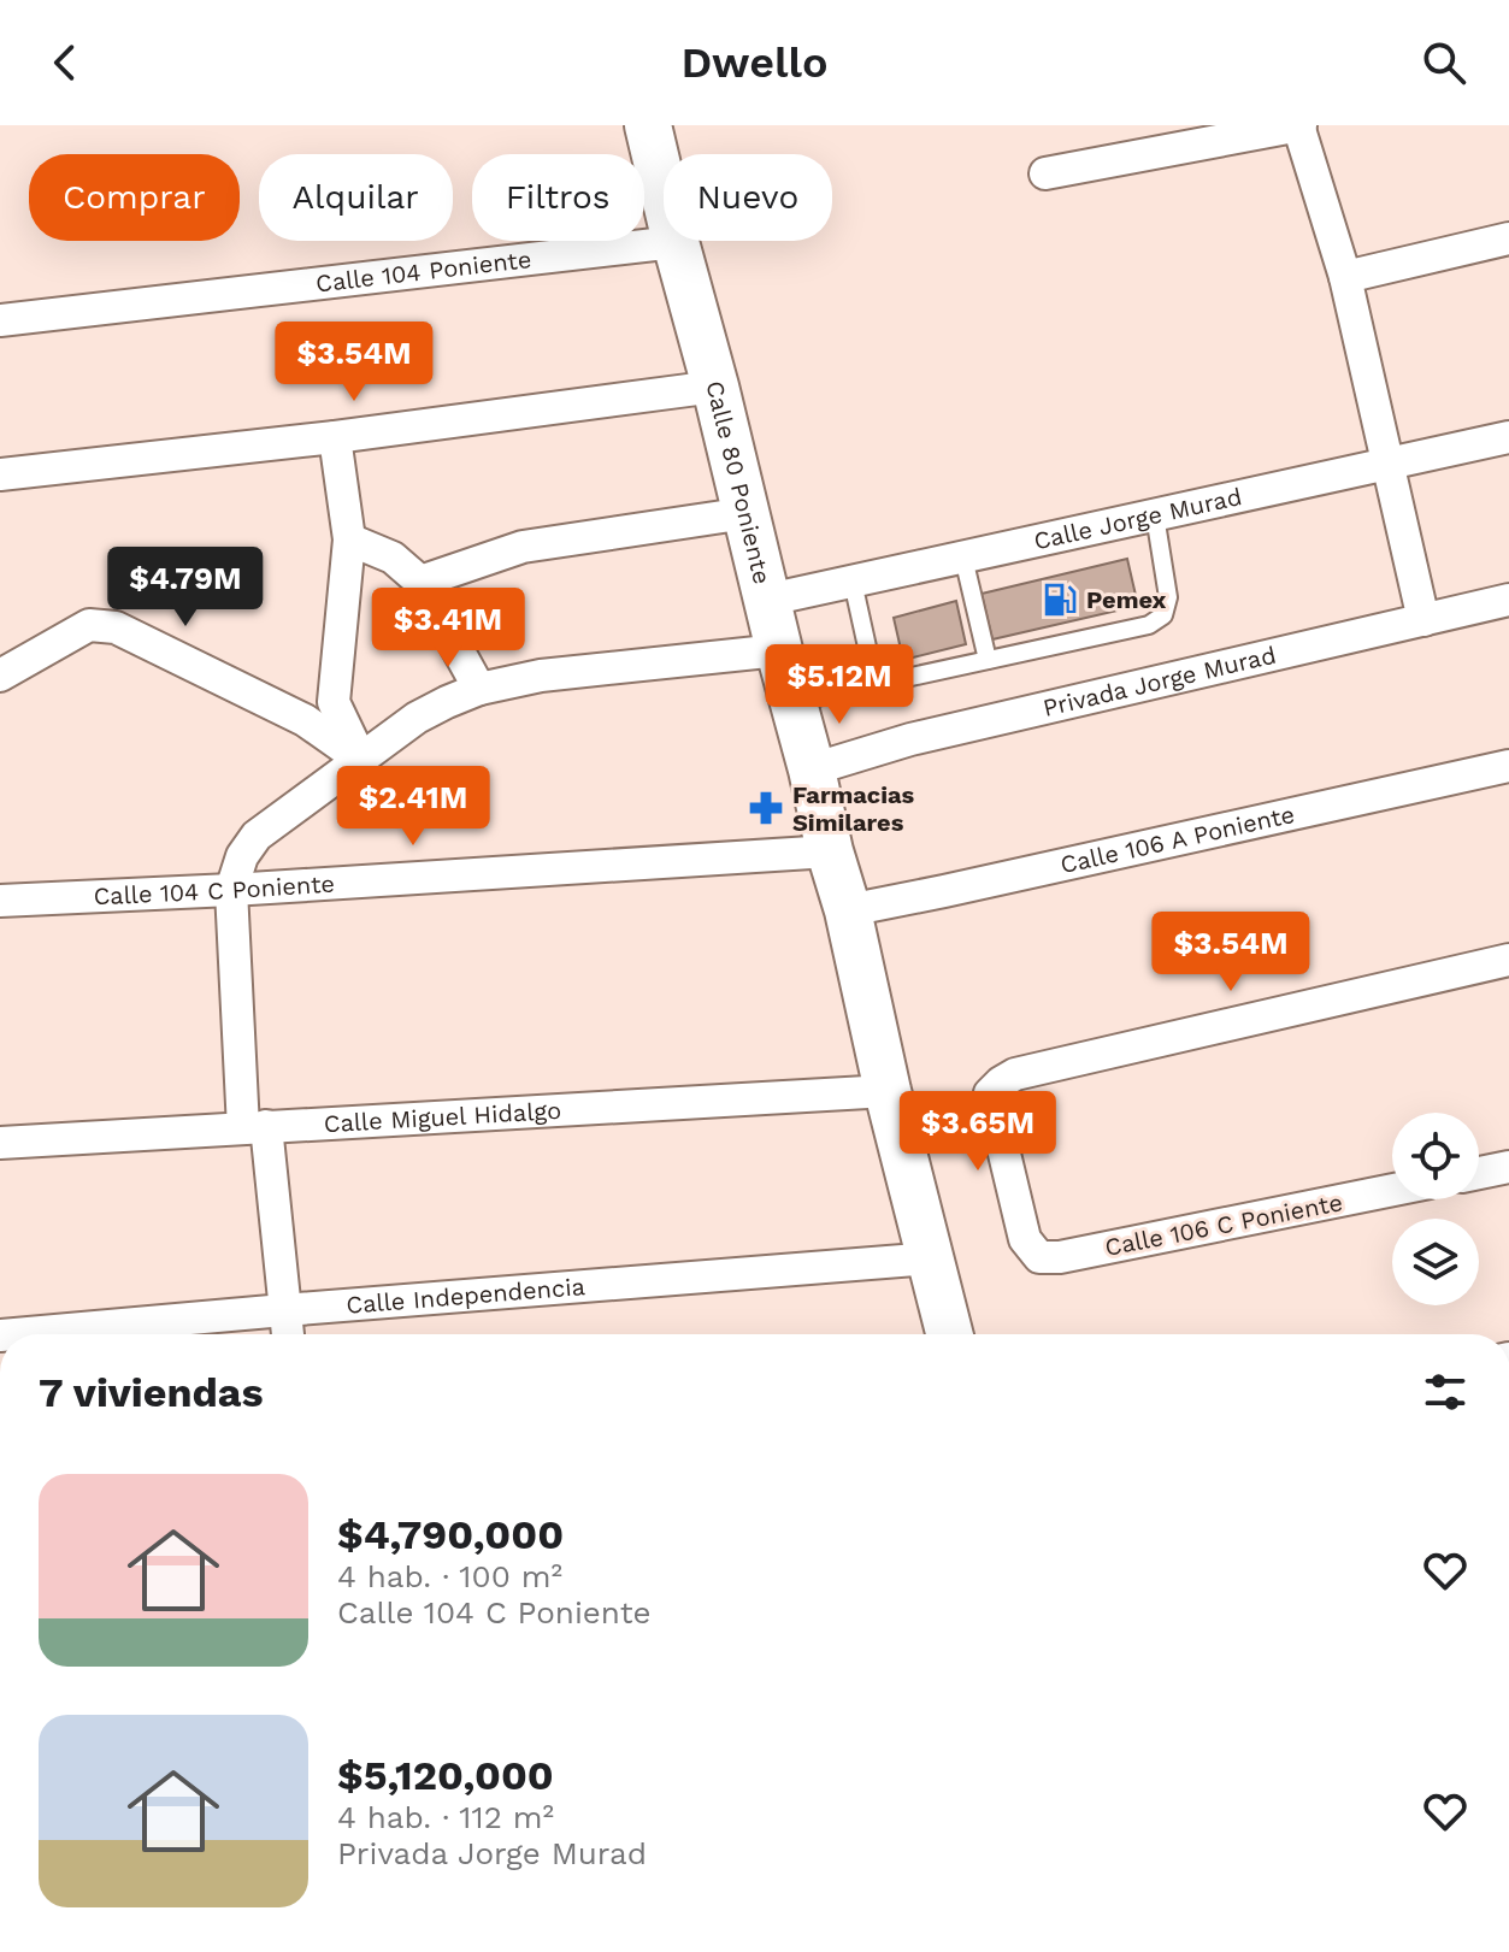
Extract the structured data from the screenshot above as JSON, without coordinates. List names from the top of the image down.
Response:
{
  "streets": {
    "street": [
      "Calle 104 Poniente",
      "Calle 80 Poniente",
      "Calle Jorge Murad",
      "Privada Jorge Murad",
      "Calle 106 A Poniente",
      "Calle 104 C Poniente",
      "Calle Miguel Hidalgo",
      "Calle 106 C Poniente",
      "Calle Independencia"
    ]
  },
  "crossings": [
    ["Calle 104 Poniente", "Calle 80 Poniente"],
    ["Calle 80 Poniente", "Calle Jorge Murad"],
    ["Calle 80 Poniente", "Privada Jorge Murad"],
    ["Calle 80 Poniente", "Calle 106 A Poniente"],
    ["Calle 80 Poniente", "Calle 104 C Poniente"],
    ["Calle 80 Poniente", "Calle Miguel Hidalgo"],
    ["Calle 80 Poniente", "Calle Independencia"]
  ],
  "places": {
    "fuel station": ["Pemex"],
    "pharmacy": ["Farmacias Similares"]
  },
  "page": {
    "header": "Dwello",
    "chip": [
      "Comprar",
      "Alquilar",
      "Filtros",
      "Nuevo"
    ],
    "price": [
      "$3.54M",
      "$4.79M",
      "$3.41M",
      "$5.12M",
      "$2.41M",
      "$3.54M",
      "$3.65M"
    ],
    "heading": "7 viviendas",
    "list": [
      {
        "name": "$4,790,000",
        "note": "4 hab. · 100 m² · Calle 104 C Poniente"
      },
      {
        "name": "$5,120,000",
        "note": "4 hab. · 112 m² · Privada Jorge Murad"
      }
    ]
  }
}
